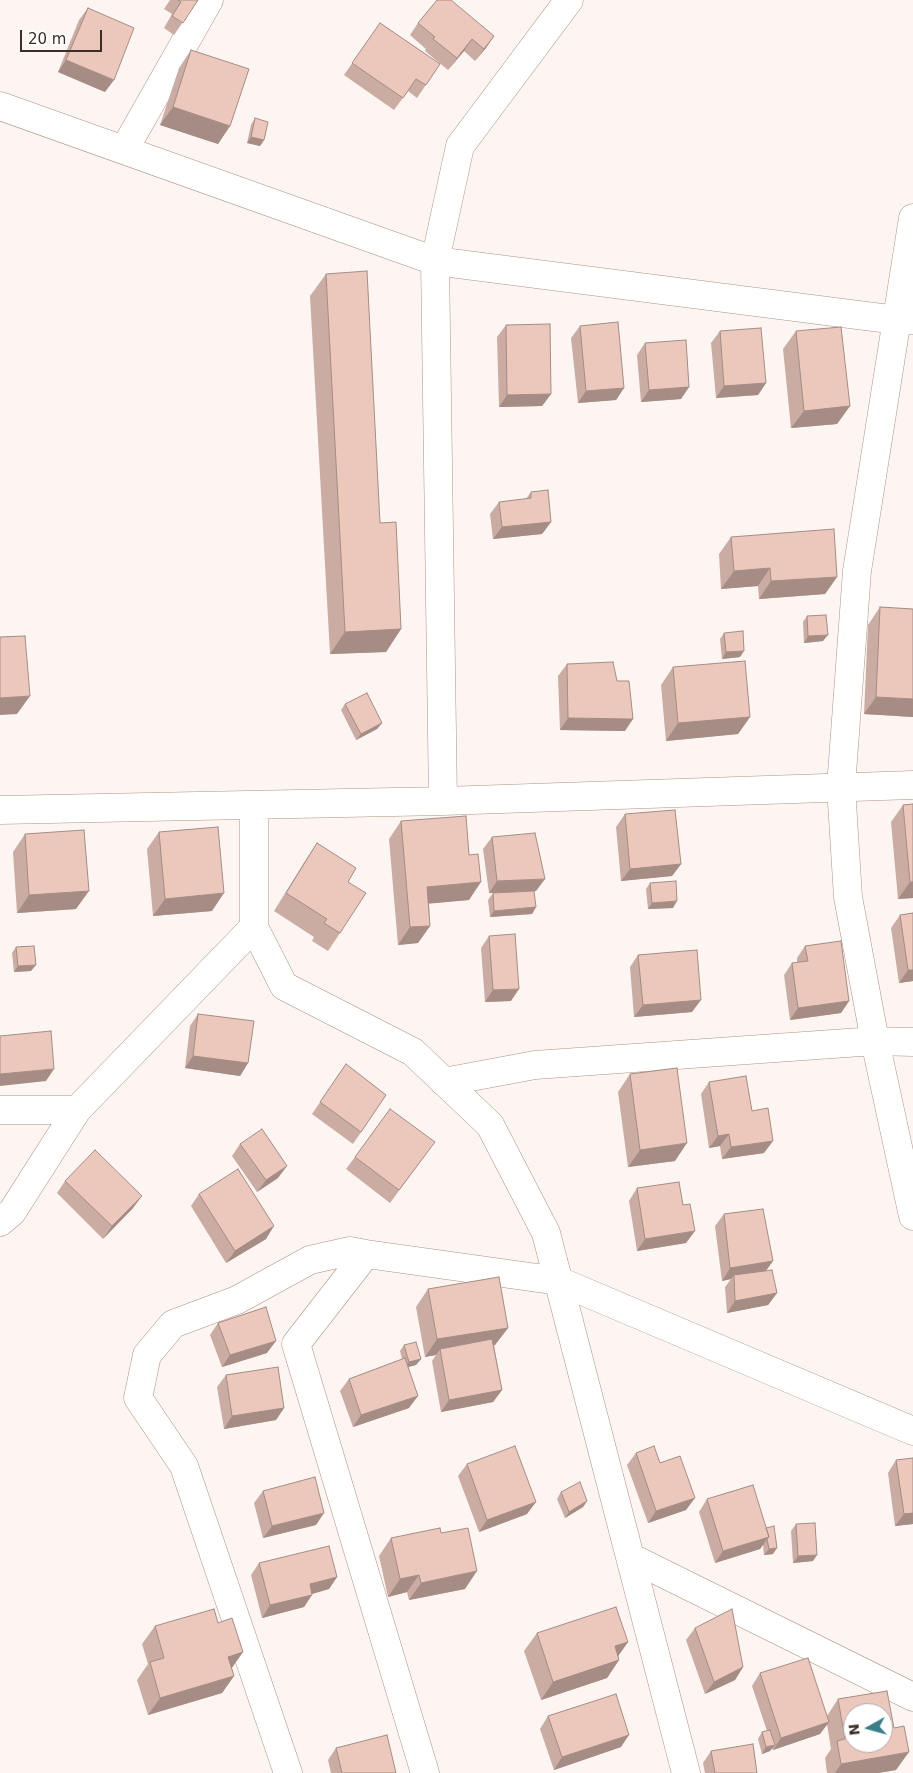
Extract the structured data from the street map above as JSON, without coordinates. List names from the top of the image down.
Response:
{
  "scale_bar": "20 m",
  "north": "left"
}
